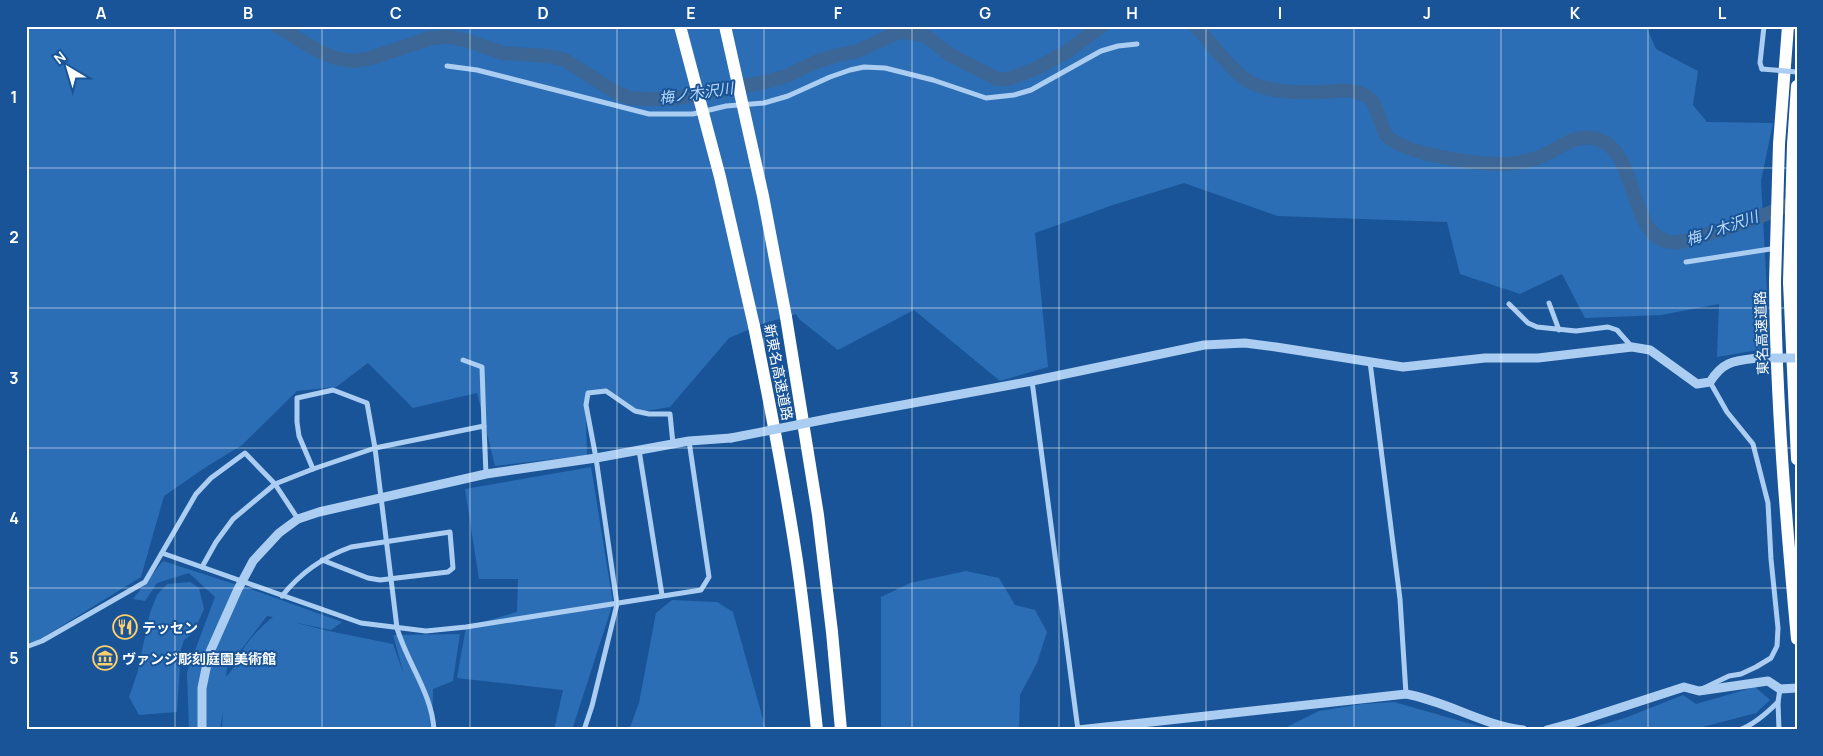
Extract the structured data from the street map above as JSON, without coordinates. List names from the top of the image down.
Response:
{
  "streets": {
    "highway": ["東名高速道路", "新東名高速道路"]
  },
  "water": ["梅ノ木沢川"],
  "places": {
    "restaurant": ["テッセン"],
    "museum": ["ヴァンジ彫刻庭園美術館"]
  },
  "north": "top left",
  "grid": {
    "columns": [
      "A",
      "B",
      "C",
      "D",
      "E",
      "F",
      "G",
      "H",
      "I",
      "J",
      "K",
      "L"
    ],
    "rows": [
      "1",
      "2",
      "3",
      "4",
      "5"
    ]
  }
}
